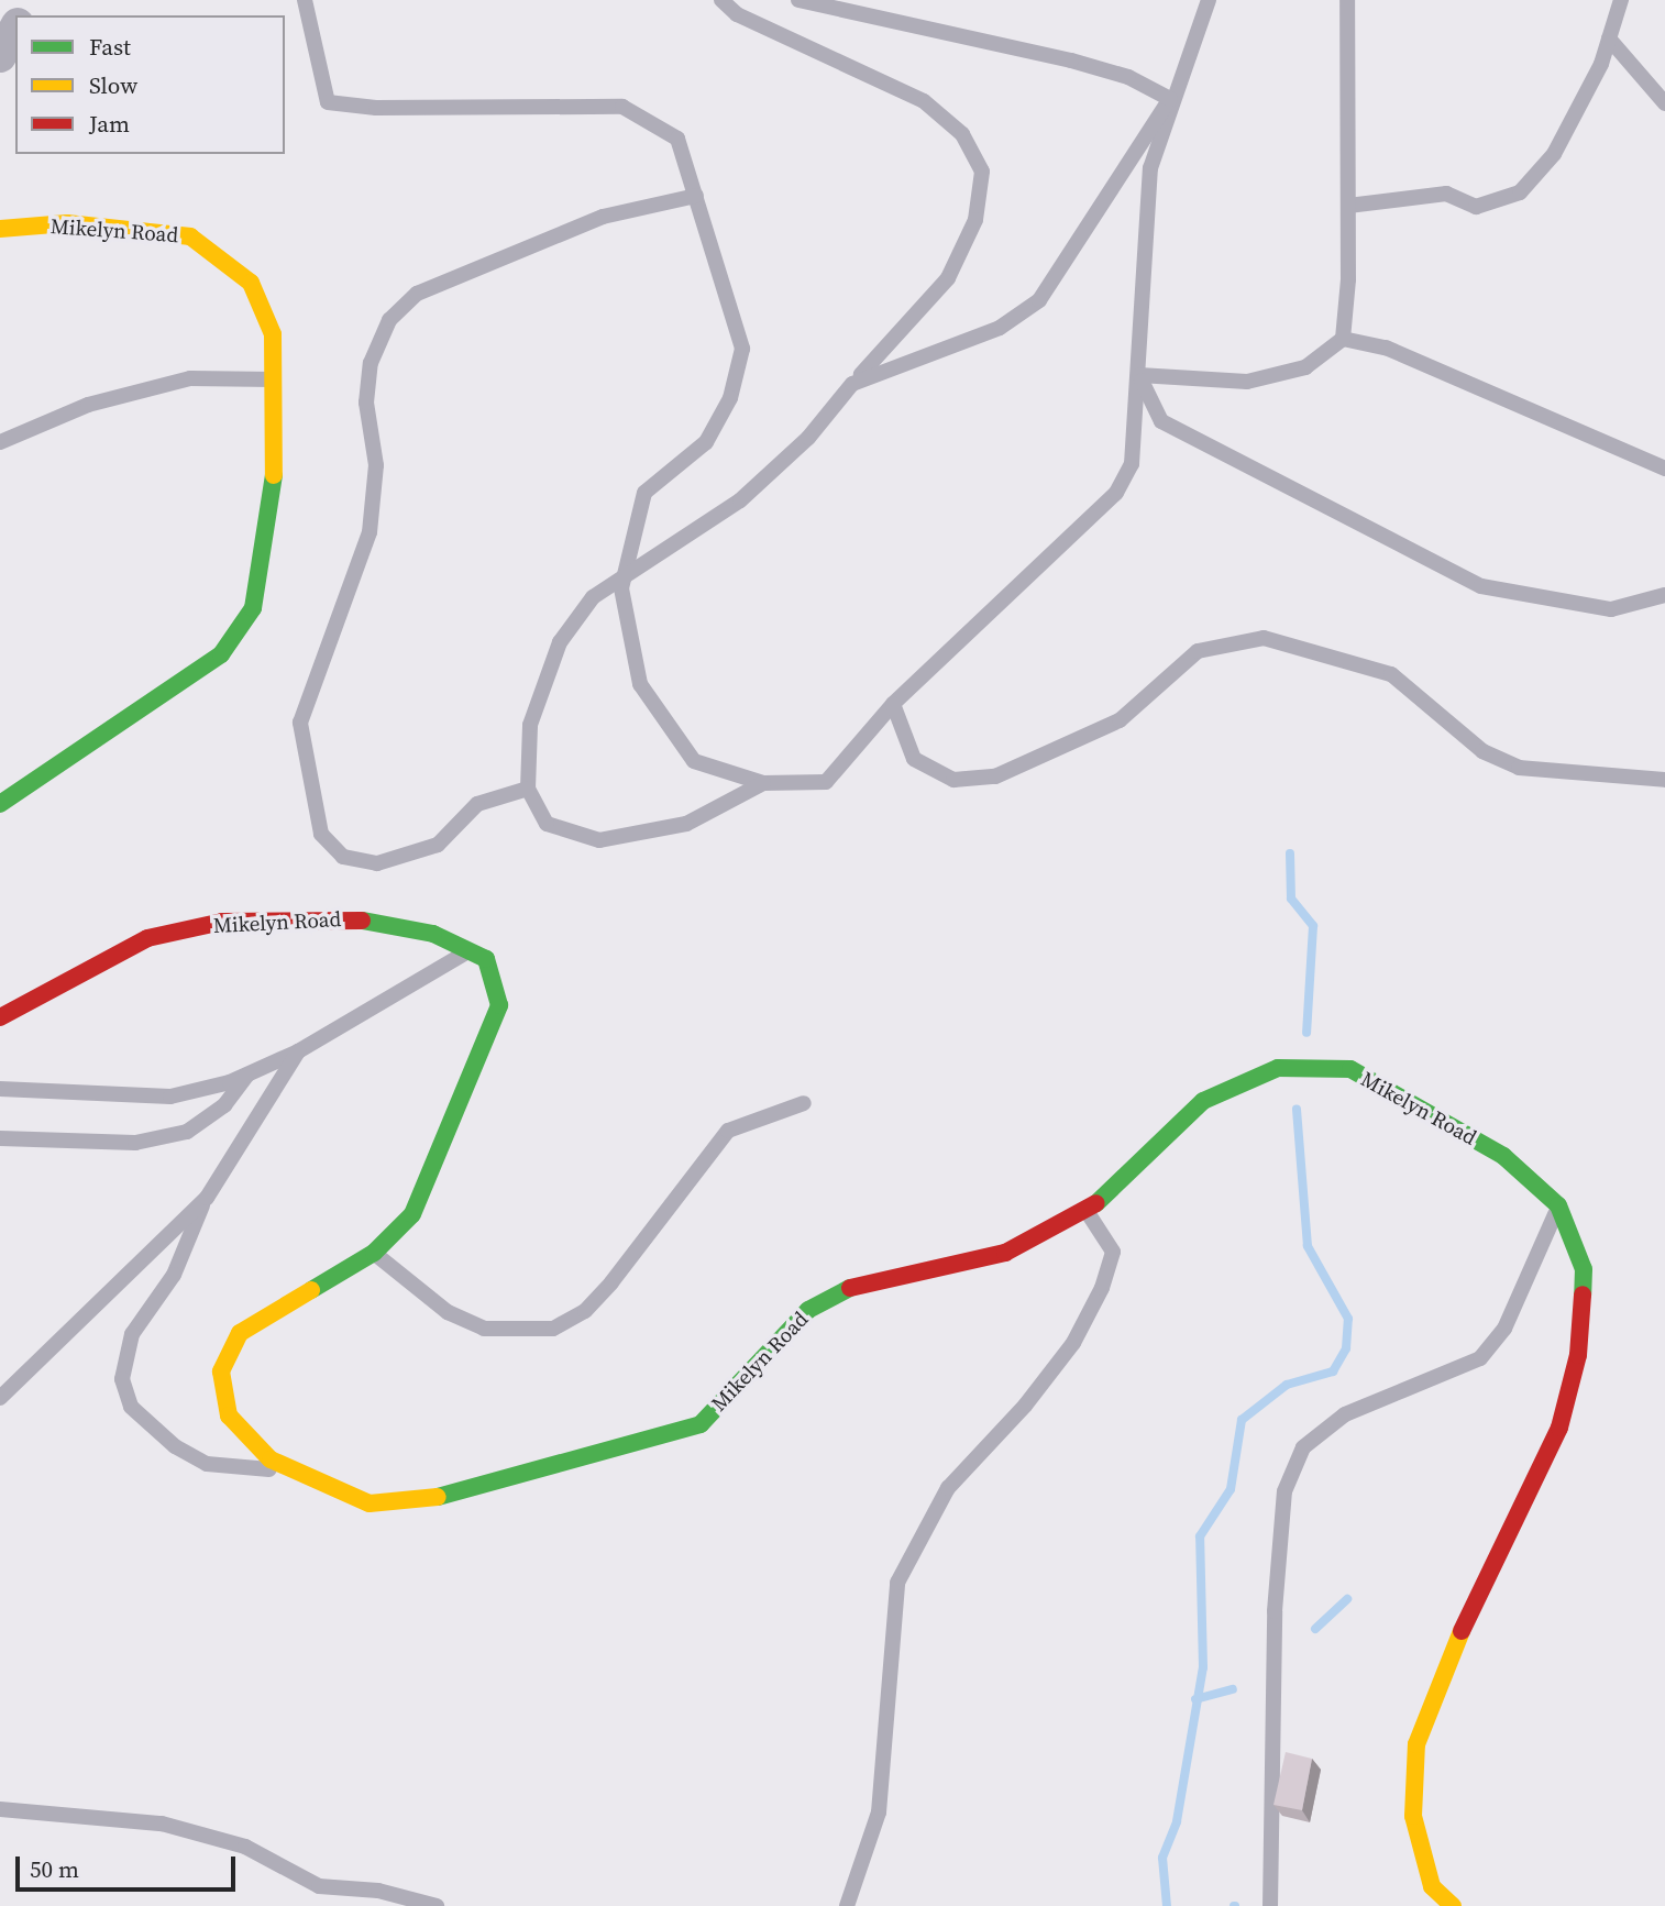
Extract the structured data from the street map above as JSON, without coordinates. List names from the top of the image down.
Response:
{
  "streets": {
    "street": ["Mikelyn Road"]
  },
  "legend": ["Fast", "Slow", "Jam"],
  "scale_bar": "50 m"
}
